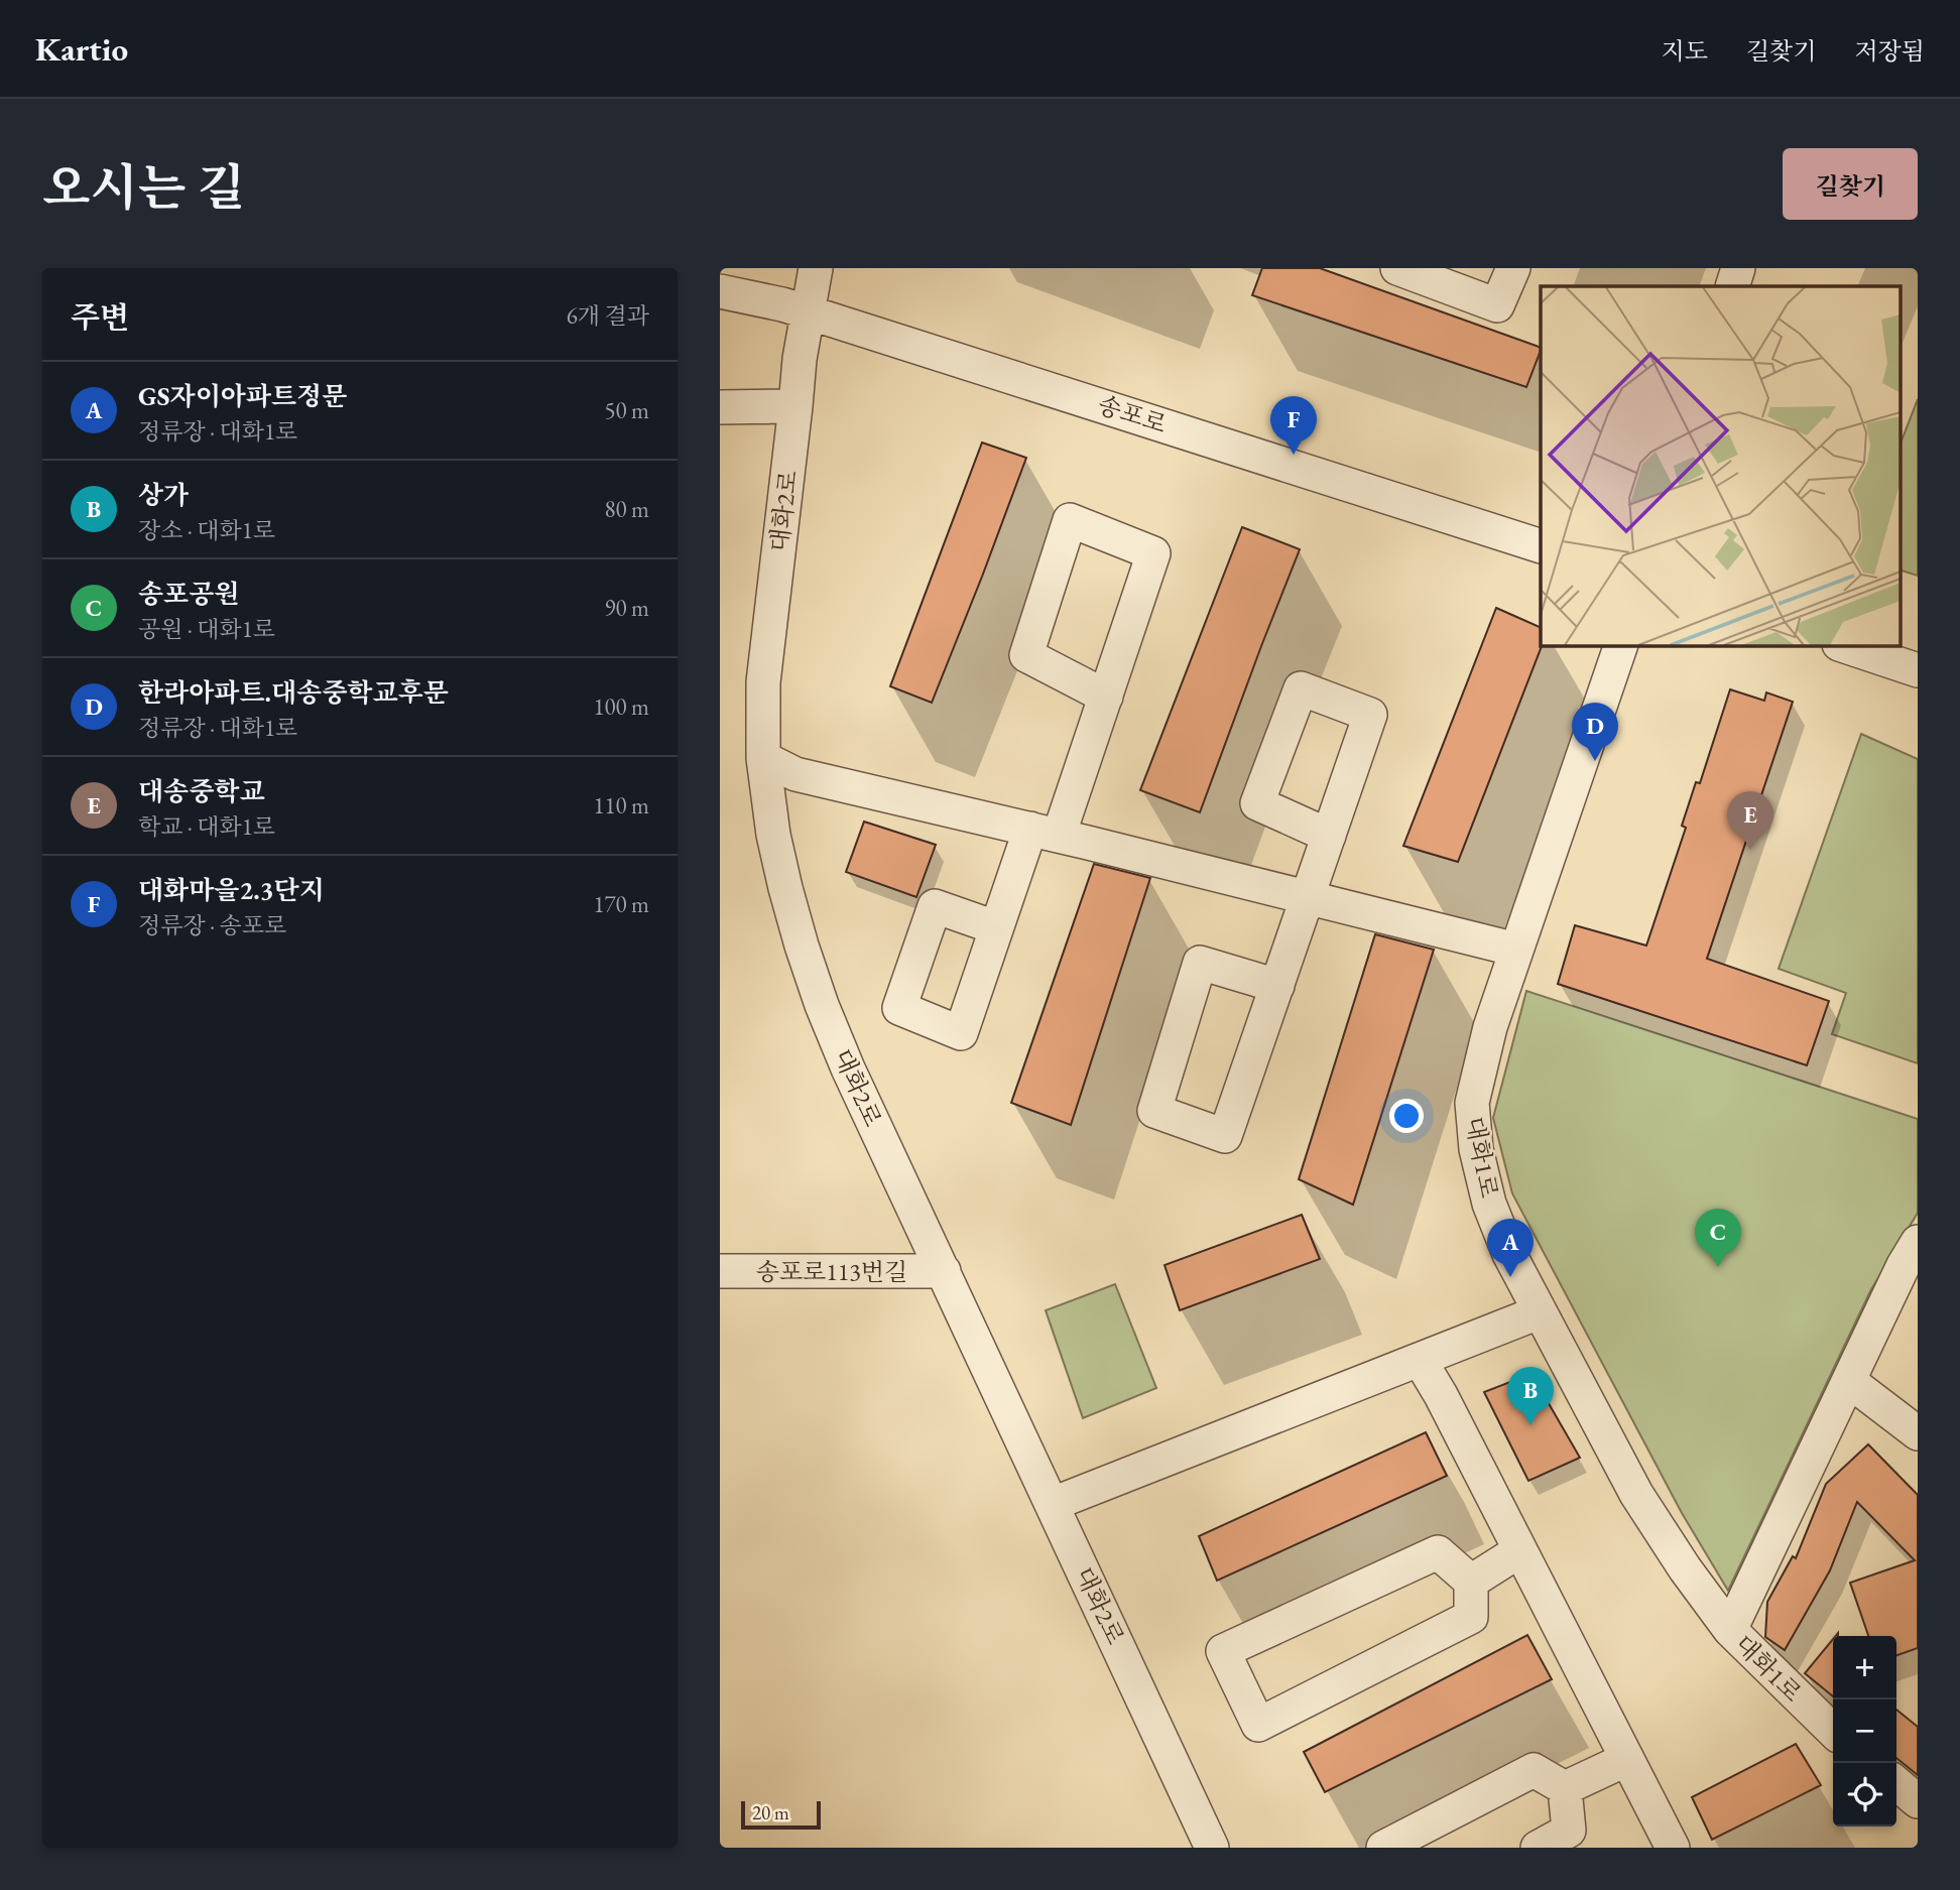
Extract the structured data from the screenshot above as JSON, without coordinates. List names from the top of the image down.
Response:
{
  "streets": {
    "street": [
      "송포로",
      "대화2로",
      "대화1로",
      "송포로113번길"
    ]
  },
  "crossings": [
    ["송포로", "대화2로"],
    ["대화2로", "송포로113번길"]
  ],
  "scale_bar": "20 m",
  "page": {
    "header": "Kartio",
    "nav": ["지도", "길찾기", "저장됨"],
    "title": "오시는 길",
    "buttons": "길찾기",
    "heading": ["주변", "6개 결과"],
    "list": [
      {
        "mark": "A",
        "name": "GS자이아파트정문",
        "note": "정류장 · 대화1로",
        "value": "50 m"
      },
      {
        "mark": "B",
        "name": "상가",
        "note": "장소 · 대화1로",
        "value": "80 m"
      },
      {
        "mark": "C",
        "name": "송포공원",
        "note": "공원 · 대화1로",
        "value": "90 m"
      },
      {
        "mark": "D",
        "name": "한라아파트.대송중학교후문",
        "note": "정류장 · 대화1로",
        "value": "100 m"
      },
      {
        "mark": "E",
        "name": "대송중학교",
        "note": "학교 · 대화1로",
        "value": "110 m"
      },
      {
        "mark": "F",
        "name": "대화마을2.3단지",
        "note": "정류장 · 송포로",
        "value": "170 m"
      }
    ],
    "pins": [
      "F",
      "D",
      "E",
      "C",
      "A",
      "B"
    ],
    "map_buttons": ["+", "−"],
    "scale": "20 m"
  }
}
